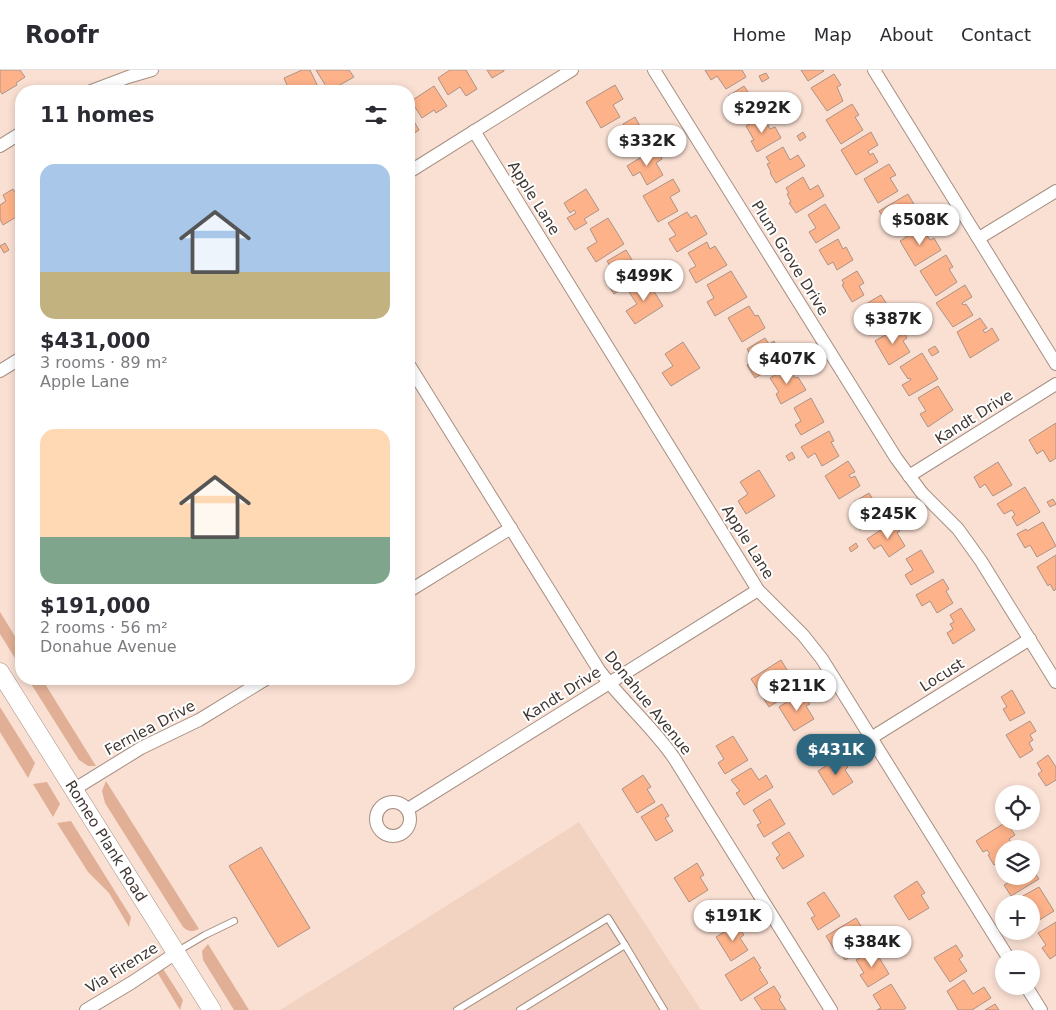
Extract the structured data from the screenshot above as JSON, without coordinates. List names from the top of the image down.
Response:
{
  "streets": {
    "main road": ["Romeo Plank Road"],
    "street": [
      "Apple Lane",
      "Plum Grove Drive",
      "Kandt Drive",
      "Locust",
      "Donahue Avenue",
      "Fernlea Drive",
      "Via Firenze"
    ]
  },
  "crossings": [
    ["Apple Lane", "Kandt Drive"],
    ["Apple Lane", "Locust"],
    ["Plum Grove Drive", "Kandt Drive"],
    ["Plum Grove Drive", "Locust"],
    ["Kandt Drive", "Donahue Avenue"],
    ["Fernlea Drive", "Romeo Plank Road"],
    ["Romeo Plank Road", "Via Firenze"]
  ],
  "page": {
    "header": "Roofr",
    "nav": [
      "Home",
      "Map",
      "About",
      "Contact"
    ],
    "heading": "11 homes",
    "price": [
      "$292K",
      "$332K",
      "$508K",
      "$499K",
      "$387K",
      "$407K",
      "$245K",
      "$211K",
      "$431K",
      "$191K",
      "$384K"
    ],
    "list": [
      {
        "name": "$431,000",
        "note": "3 rooms · 89 m² · Apple Lane"
      },
      {
        "name": "$191,000",
        "note": "2 rooms · 56 m² · Donahue Avenue"
      }
    ],
    "map_buttons": ["+", "−"]
  }
}
